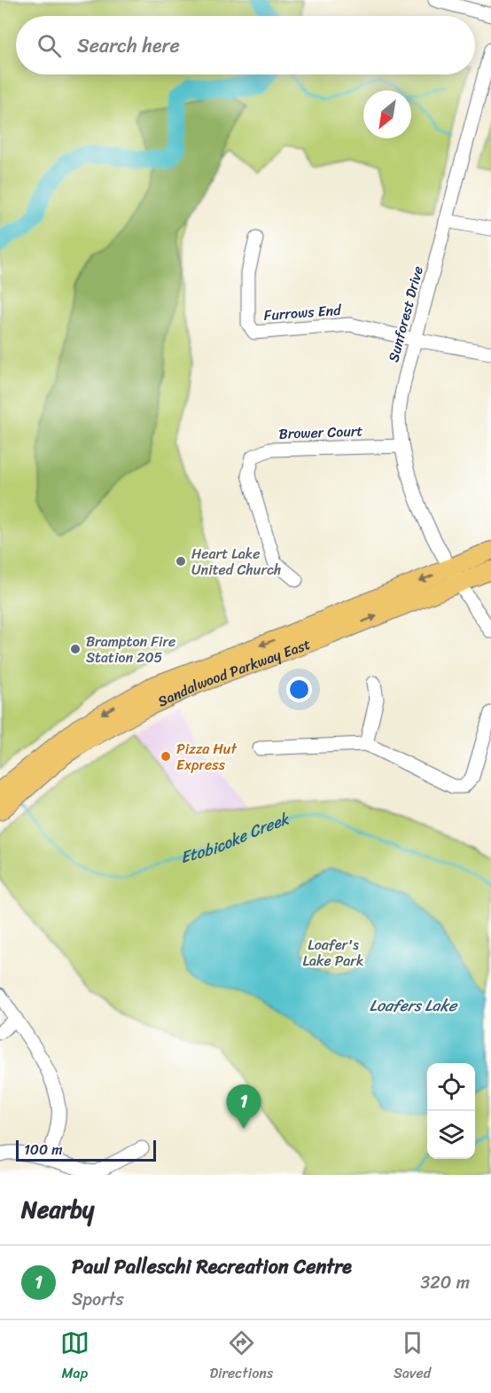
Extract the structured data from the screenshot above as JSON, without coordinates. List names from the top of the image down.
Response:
{
  "streets": {
    "main road": ["Sandalwood Parkway East"],
    "street": ["Furrows End", "Sunforest Drive", "Brower Court"]
  },
  "crossings": [
    ["Furrows End", "Sunforest Drive"],
    ["Sunforest Drive", "Brower Court"],
    ["Sunforest Drive", "Sandalwood Parkway East"]
  ],
  "water": ["Etobicoke Creek", "Loafers Lake"],
  "parks": ["Loafer's Lake Park"],
  "places": ["Heart Lake United Church", "Brampton Fire Station 205", "Pizza Hut Express"],
  "scale_bar": "100 m",
  "north": "bottom left",
  "page": {
    "search": "Search here",
    "pins": "1",
    "scale": "100 m",
    "heading": "Nearby",
    "list": [
      {
        "mark": "1",
        "name": "Paul Palleschi Recreation Centre",
        "note": "Sports",
        "value": "320 m"
      }
    ],
    "nav": ["Map", "Directions", "Saved"]
  }
}
